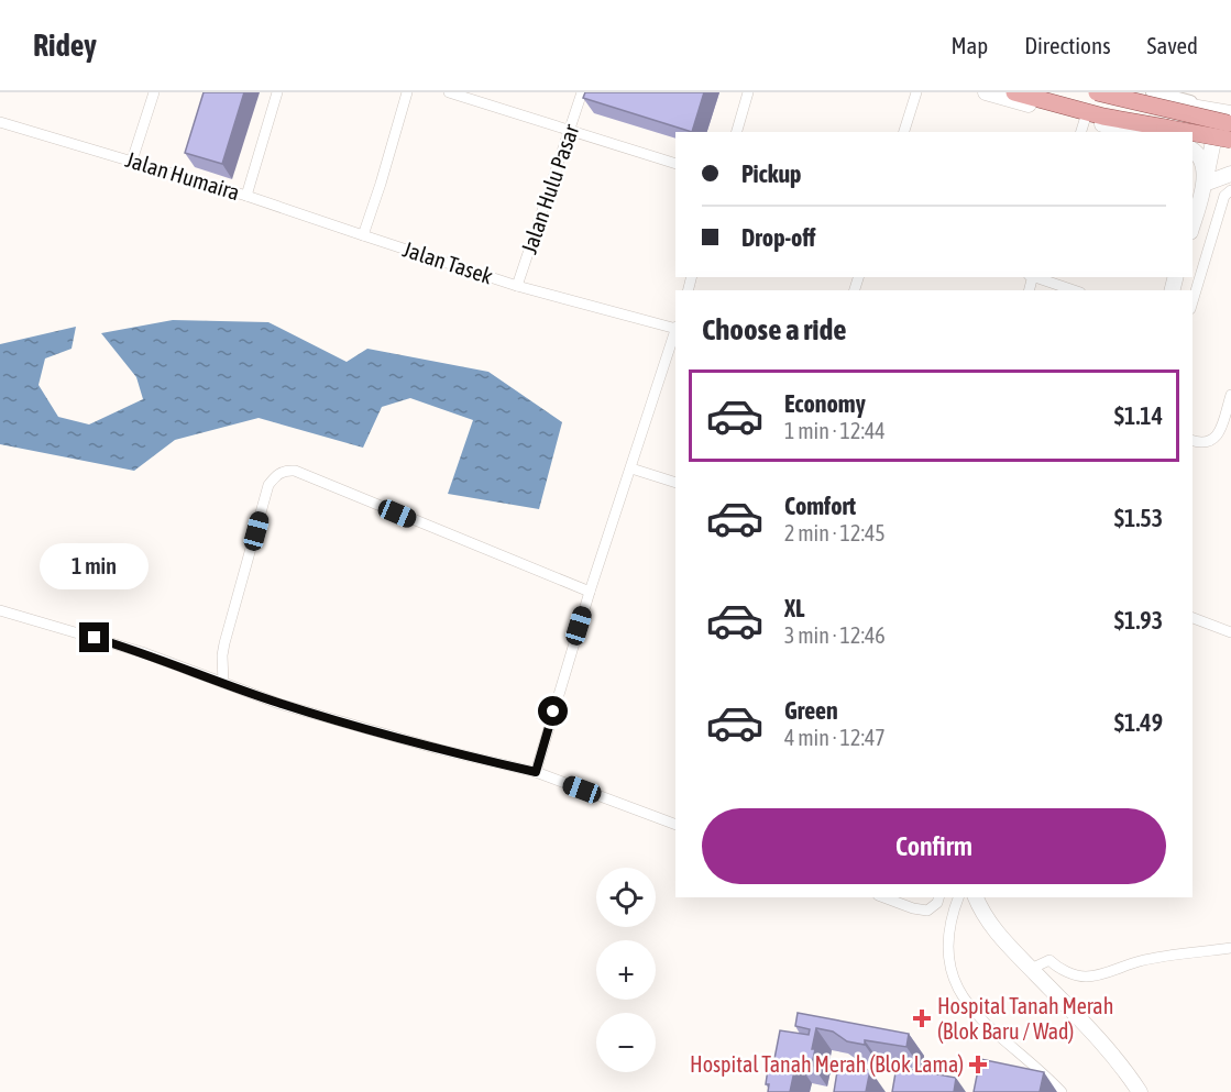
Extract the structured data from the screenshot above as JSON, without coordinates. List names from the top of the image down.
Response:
{
  "streets": {
    "street": ["Jalan Humaira", "Jalan Hulu Pasar", "Jalan Tasek"]
  },
  "crossings": [
    ["Jalan Humaira", "Jalan Tasek"],
    ["Jalan Hulu Pasar", "Jalan Tasek"]
  ],
  "places": {
    "health": ["Hospital Tanah Merah (Blok Baru / Wad)", "Hospital Tanah Merah (Blok Lama)"]
  },
  "page": {
    "header": "Ridey",
    "nav": ["Map", "Directions", "Saved"],
    "banner": ["Pickup", "Drop-off"],
    "heading": "Choose a ride",
    "list": [
      {
        "name": "Economy",
        "note": "1 min · 12:44",
        "value": "$1.14"
      },
      {
        "name": "Comfort",
        "note": "2 min · 12:45",
        "value": "$1.53"
      },
      {
        "name": "XL",
        "note": "3 min · 12:46",
        "value": "$1.93"
      },
      {
        "name": "Green",
        "note": "4 min · 12:47",
        "value": "$1.49"
      }
    ],
    "bubble": "1 min",
    "buttons": "Confirm",
    "map_buttons": ["+", "−"]
  }
}
